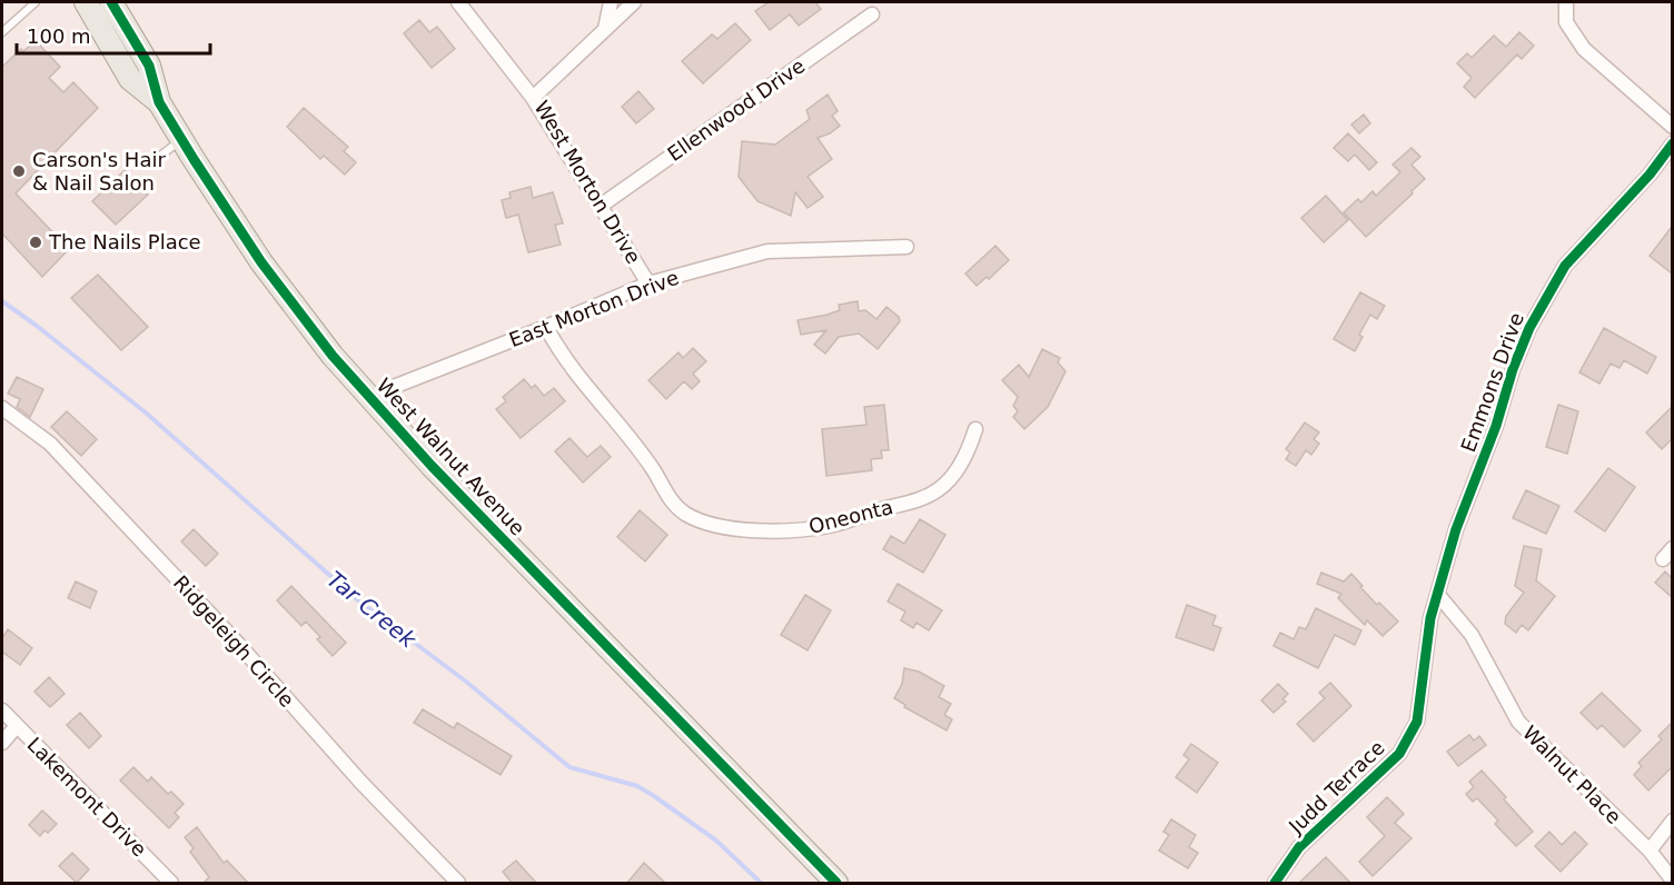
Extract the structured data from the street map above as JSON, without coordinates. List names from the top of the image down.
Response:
{
  "streets": {
    "main road": ["West Walnut Avenue"],
    "street": [
      "Ellenwood Drive",
      "West Morton Drive",
      "East Morton Drive",
      "Emmons Drive",
      "Oneonta",
      "Ridgeleigh Circle",
      "Walnut Place",
      "Judd Terrace",
      "Lakemont Drive"
    ]
  },
  "crossings": [
    ["Ellenwood Drive", "West Morton Drive"],
    ["West Morton Drive", "East Morton Drive"],
    ["East Morton Drive", "West Walnut Avenue"],
    ["East Morton Drive", "Oneonta"],
    ["Emmons Drive", "Walnut Place"],
    ["Emmons Drive", "Judd Terrace"],
    ["Walnut Place", "Judd Terrace"]
  ],
  "water": ["Tar Creek"],
  "places": ["Carson's Hair & Nail Salon", "The Nails Place"],
  "scale_bar": "100 m"
}
